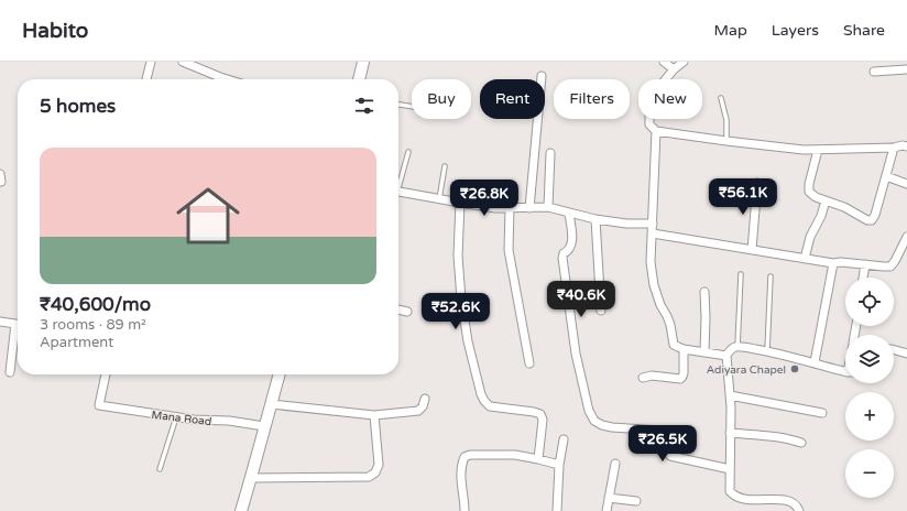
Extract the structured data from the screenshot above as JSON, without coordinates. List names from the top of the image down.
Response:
{
  "streets": {
    "street": ["Mana Road"]
  },
  "places": ["Adiyara Chapel"],
  "page": {
    "header": "Habito",
    "nav": ["Map", "Layers", "Share"],
    "chip": [
      "Buy",
      "Rent",
      "Filters",
      "New"
    ],
    "heading": "5 homes",
    "list": [
      {
        "name": "₹40,600/mo",
        "note": "3 rooms · 89 m² · Apartment"
      }
    ],
    "price": [
      "₹56.1K",
      "₹26.8K",
      "₹40.6K",
      "₹52.6K",
      "₹26.5K"
    ],
    "map_buttons": ["+", "−"]
  }
}
